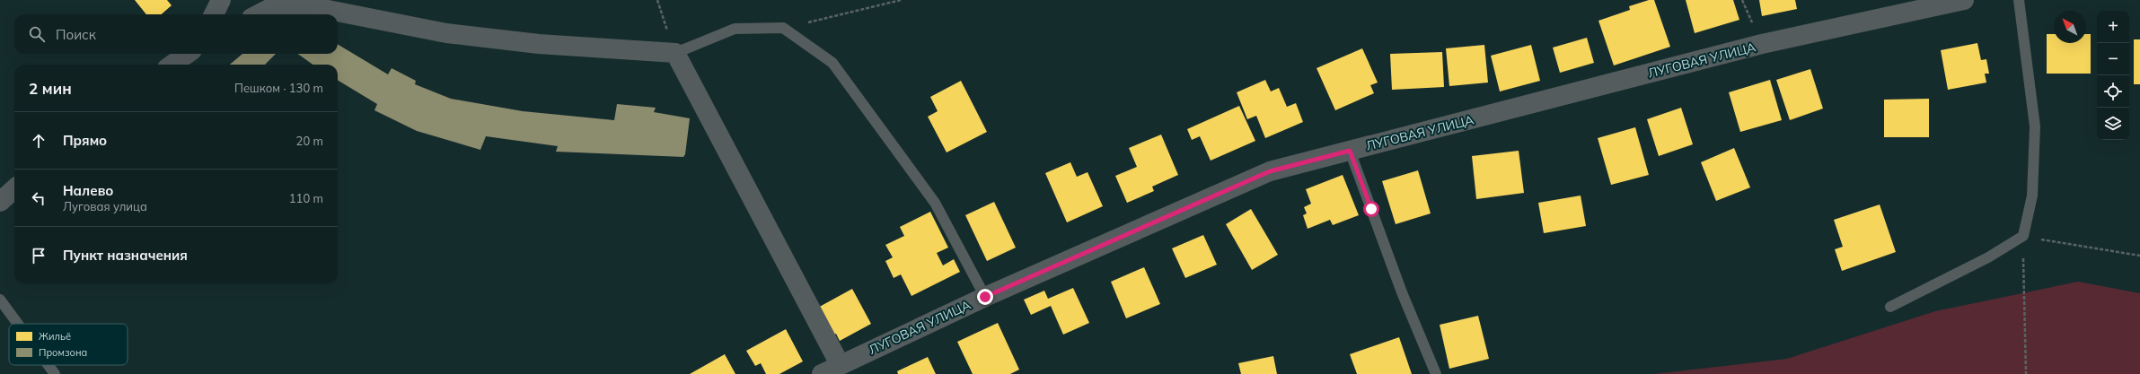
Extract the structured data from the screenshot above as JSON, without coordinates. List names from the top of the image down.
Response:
{
  "streets": {
    "street": ["ЛУГОВАЯ УЛИЦА"]
  },
  "legend": ["Жильё", "Промзона"],
  "north": "top left",
  "page": {
    "map_buttons": ["+", "−"],
    "search": "Поиск",
    "heading": ["2 мин", "Пешком · 130 m"],
    "list": [
      ["Прямо", "20 m"],
      ["Налево", "Луговая улица", "110 m"],
      "Пункт назначения"
    ]
  }
}
